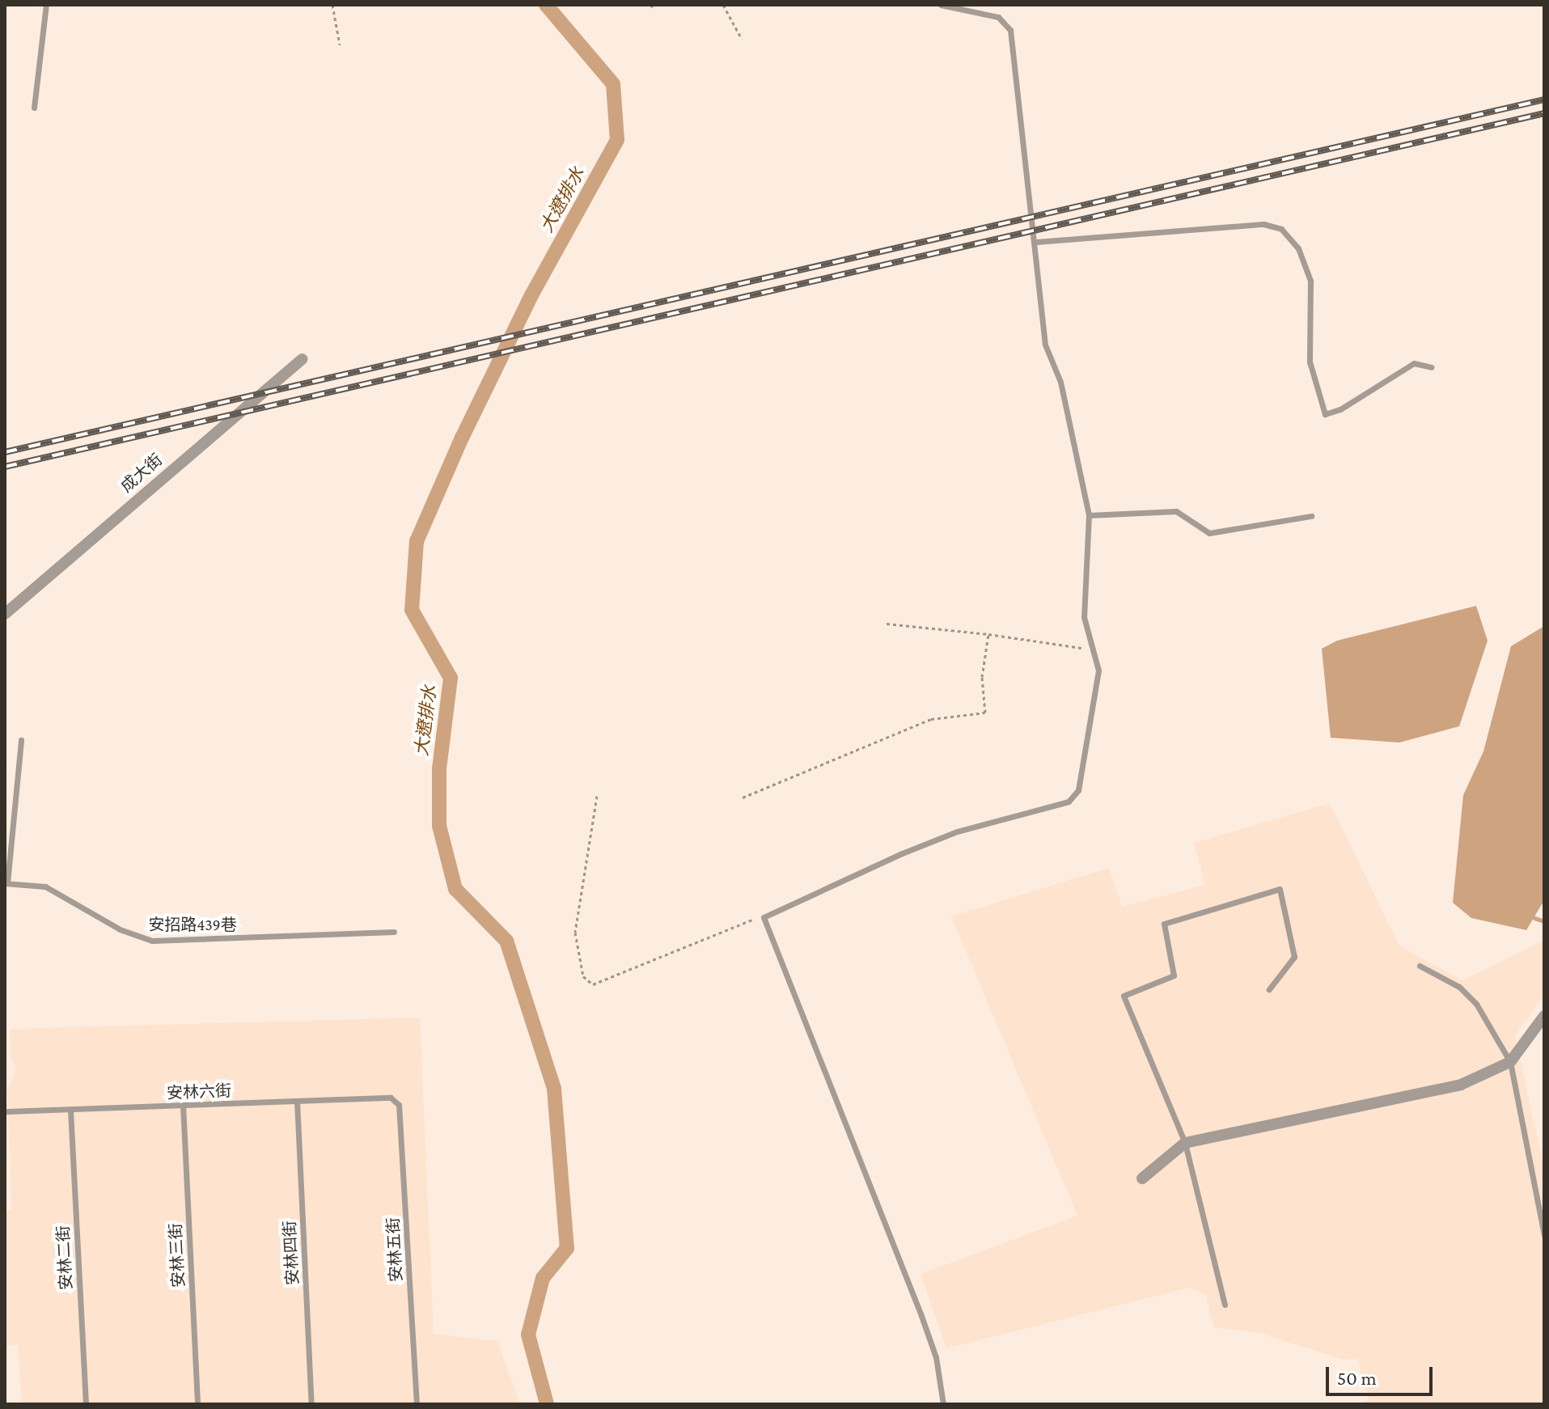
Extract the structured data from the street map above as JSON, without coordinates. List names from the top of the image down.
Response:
{
  "streets": {
    "street": ["成大街"],
    "lane": [
      "安招路439巷",
      "安林六街",
      "安林五街",
      "安林四街",
      "安林三街",
      "安林二街"
    ]
  },
  "crossings": [
    ["安林六街", "安林五街"],
    ["安林六街", "安林四街"],
    ["安林六街", "安林三街"],
    ["安林六街", "安林二街"]
  ],
  "water": ["大遼排水"],
  "scale_bar": "50 m"
}
